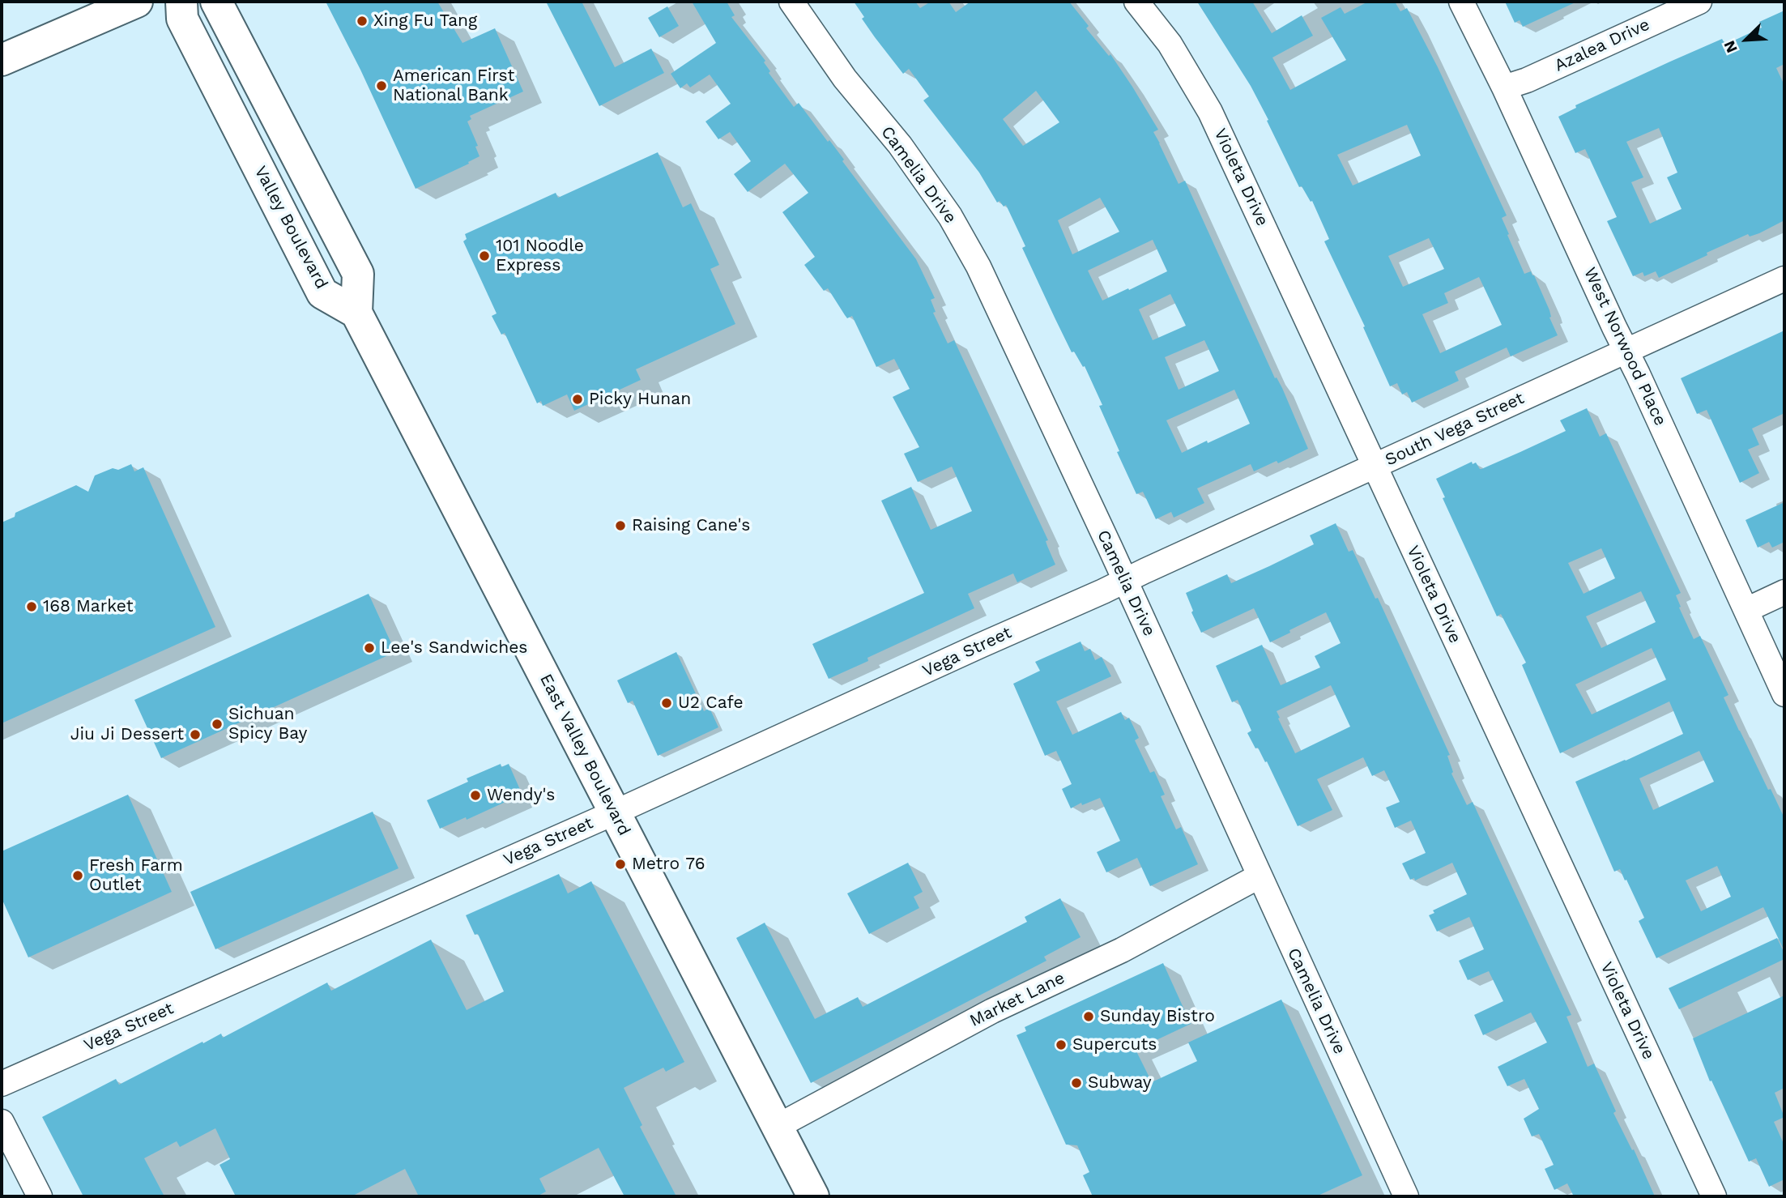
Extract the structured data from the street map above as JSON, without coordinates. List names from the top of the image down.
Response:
{
  "streets": {
    "main road": ["Valley Boulevard", "East Valley Boulevard"],
    "street": [
      "Azalea Drive",
      "Camelia Drive",
      "Violeta Drive",
      "West Norwood Place",
      "South Vega Street",
      "Vega Street",
      "Market Lane"
    ]
  },
  "crossings": [
    ["Azalea Drive", "West Norwood Place"],
    ["Camelia Drive", "South Vega Street"],
    ["Camelia Drive", "Vega Street"],
    ["Camelia Drive", "Market Lane"],
    ["Violeta Drive", "South Vega Street"],
    ["Valley Boulevard", "East Valley Boulevard"],
    ["West Norwood Place", "South Vega Street"],
    ["South Vega Street", "Vega Street"],
    ["Vega Street", "East Valley Boulevard"],
    ["East Valley Boulevard", "Market Lane"]
  ],
  "places": [
    "Xing Fu Tang",
    "American First National Bank",
    "101 Noodle Express",
    "Picky Hunan",
    "Raising Cane's",
    "168 Market",
    "Lee's Sandwiches",
    "U2 Cafe",
    "Sichuan Spicy Bay",
    "Jiu Ji Dessert",
    "Wendy's",
    "Metro 76",
    "Fresh Farm Outlet",
    "Sunday Bistro",
    "Supercuts",
    "Subway"
  ],
  "north": "bottom left"
}
